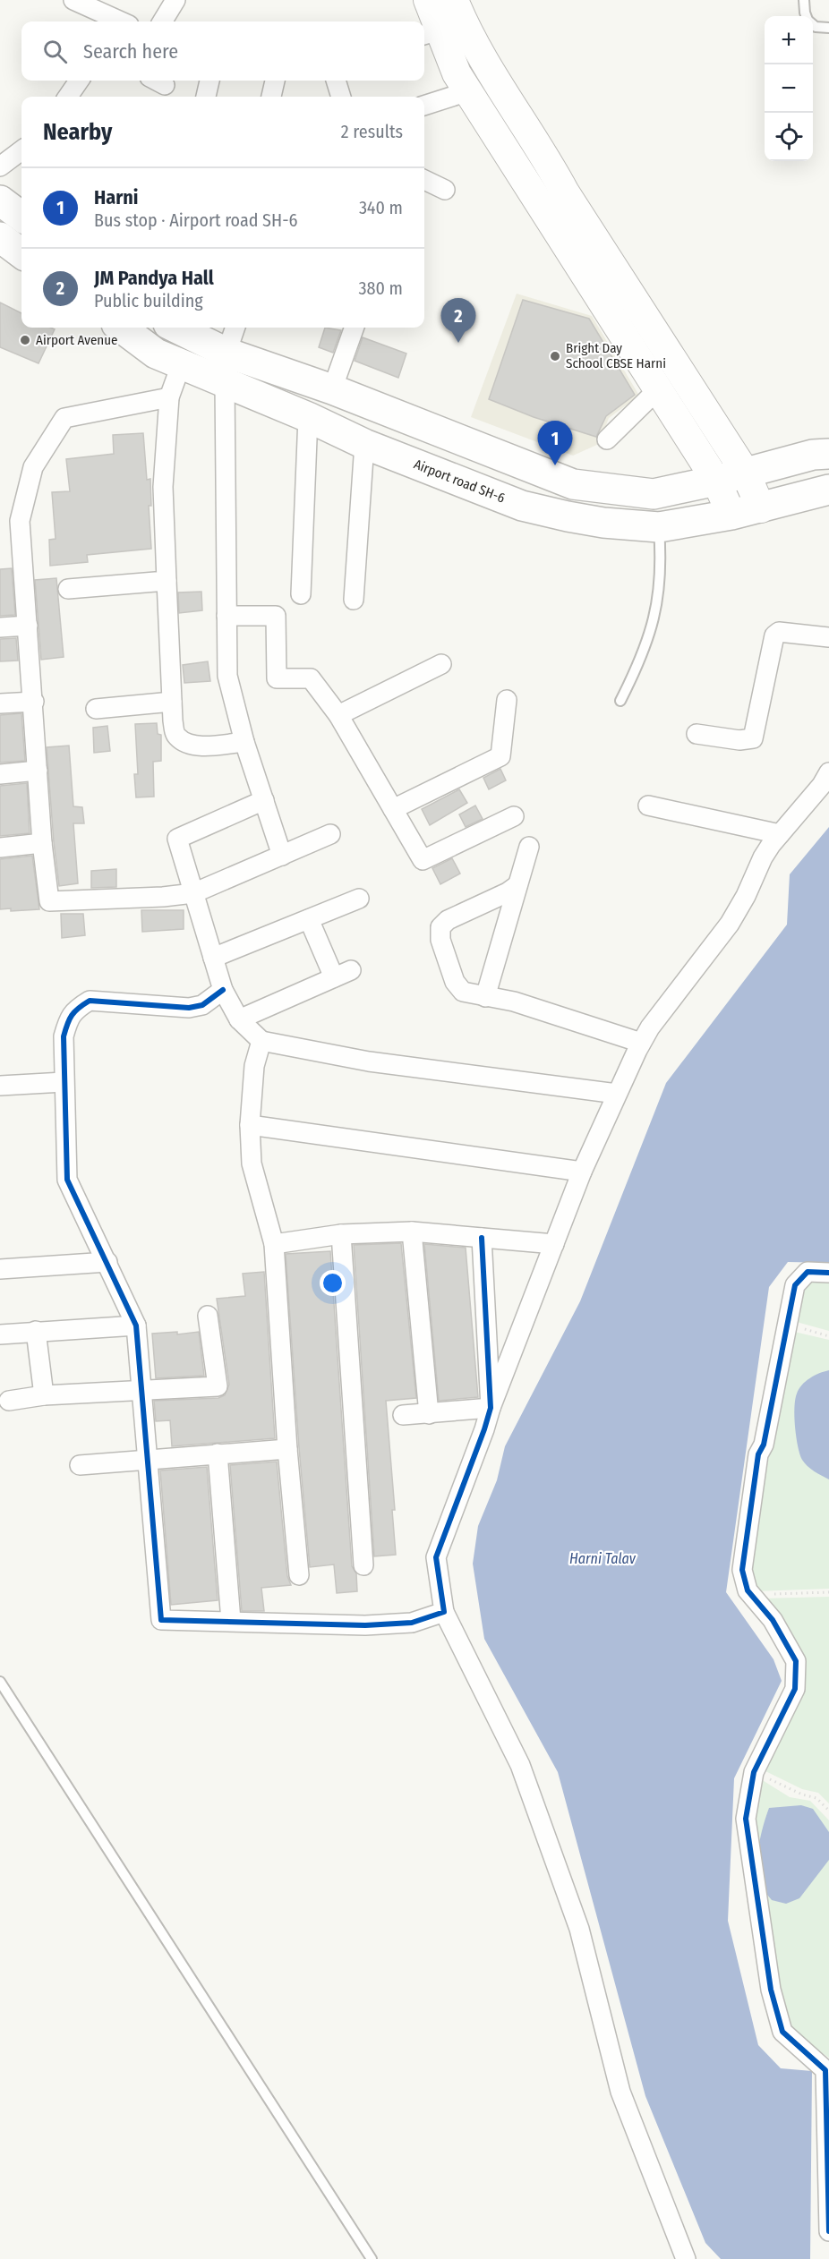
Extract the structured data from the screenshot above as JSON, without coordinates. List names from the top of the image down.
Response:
{
  "streets": {
    "main road": ["Airport road SH-6"]
  },
  "water": ["Harni Talav"],
  "places": ["Airport Avenue", "Bright Day School CBSE Harni"],
  "page": {
    "map_buttons": ["+", "−"],
    "search": "Search here",
    "heading": ["Nearby", "2 results"],
    "list": [
      {
        "mark": "1",
        "name": "Harni",
        "note": "Bus stop · Airport road SH-6",
        "value": "340 m"
      },
      {
        "mark": "2",
        "name": "JM Pandya Hall",
        "note": "Public building",
        "value": "380 m"
      }
    ],
    "pins": ["2", "1"]
  }
}
